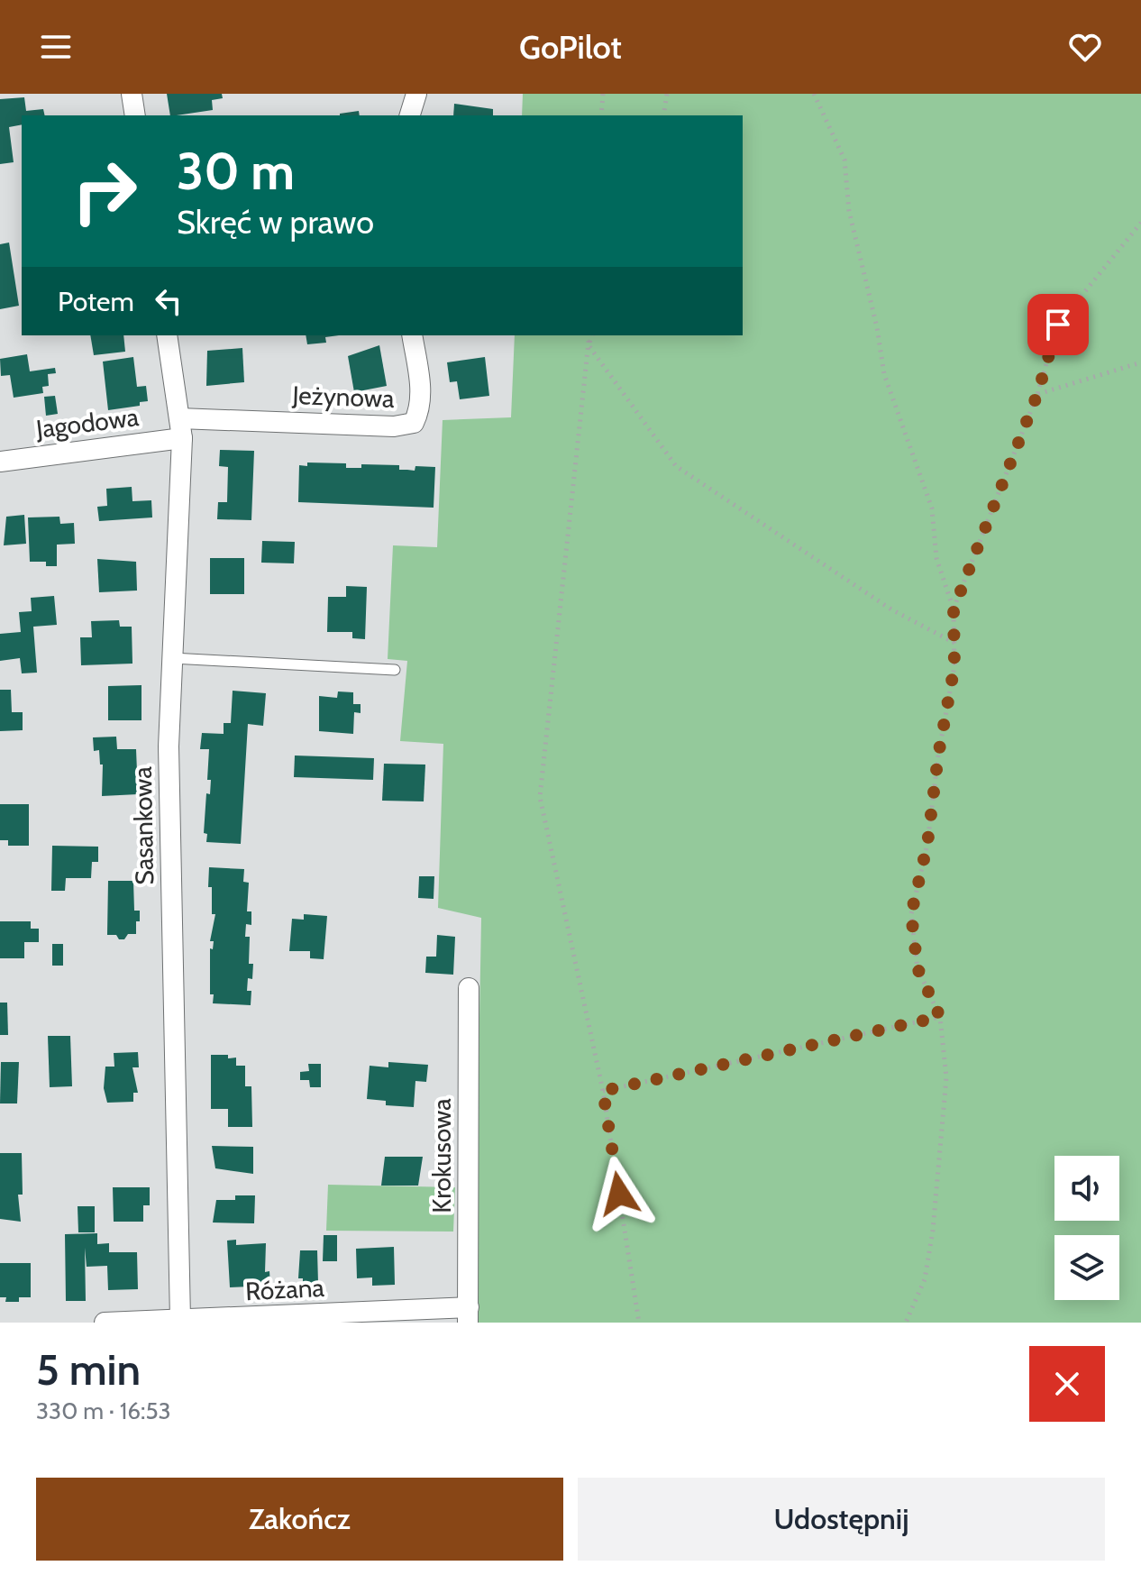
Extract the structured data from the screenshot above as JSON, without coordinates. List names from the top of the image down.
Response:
{
  "streets": {
    "street": [
      "Jeżynowa",
      "Jagodowa",
      "Sasankowa",
      "Krokusowa",
      "Różana"
    ]
  },
  "crossings": [
    ["Jeżynowa", "Jagodowa"],
    ["Jeżynowa", "Sasankowa"],
    ["Jagodowa", "Sasankowa"],
    ["Sasankowa", "Różana"],
    ["Krokusowa", "Różana"]
  ],
  "page": {
    "header": "GoPilot",
    "turn": ["30 m", "Skręć w prawo"],
    "then": "Potem",
    "heading": ["5 min", "330 m · 16:53"],
    "buttons": ["Zakończ", "Udostępnij"]
  }
}
